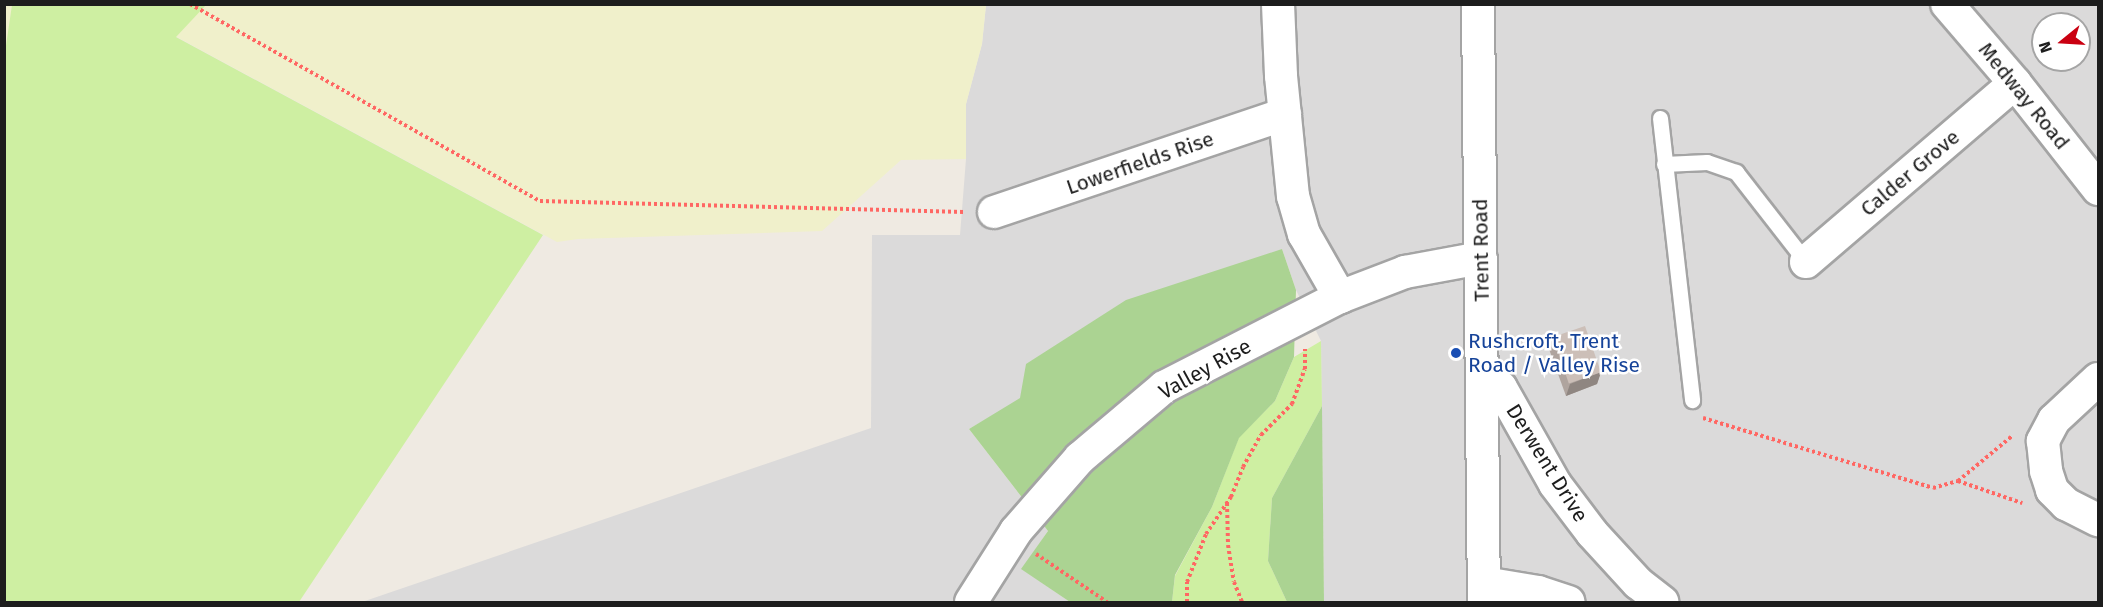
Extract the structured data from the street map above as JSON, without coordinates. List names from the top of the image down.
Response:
{
  "streets": {
    "street": [
      "Medway Road",
      "Lowerfields Rise",
      "Calder Grove",
      "Trent Road",
      "Valley Rise",
      "Derwent Drive"
    ]
  },
  "crossings": [
    ["Medway Road", "Calder Grove"],
    ["Trent Road", "Valley Rise"],
    ["Trent Road", "Derwent Drive"]
  ],
  "places": ["Rushcroft, Trent Road / Valley Rise"],
  "north": "left"
}
